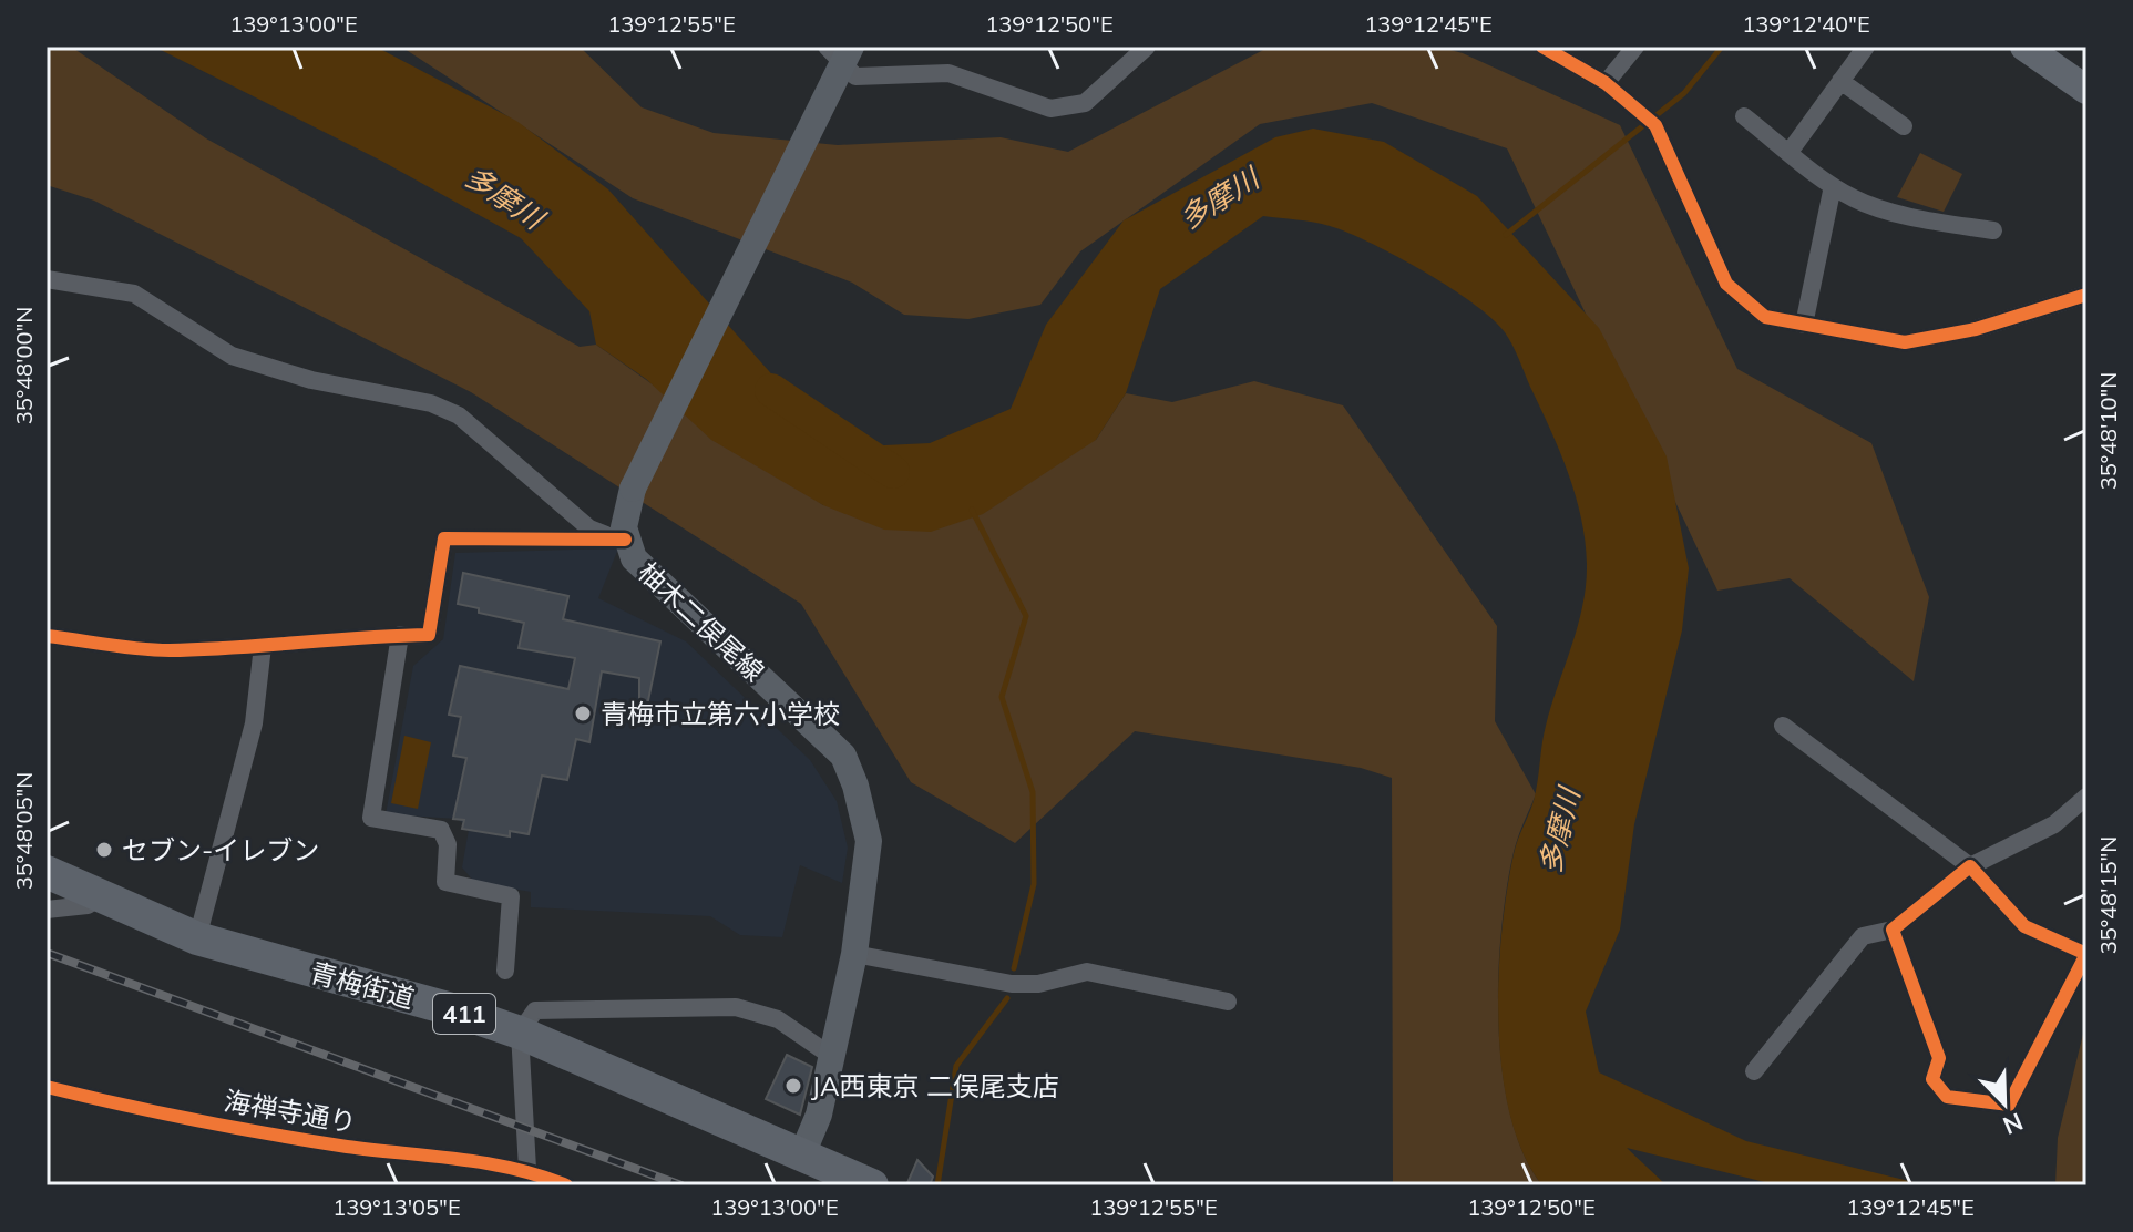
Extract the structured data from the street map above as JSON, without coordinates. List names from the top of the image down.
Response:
{
  "streets": {
    "highway": ["青梅街道", "411"],
    "main road": ["柚木二俣尾線"],
    "street": ["海禅寺通り"]
  },
  "crossings": [
    ["柚木二俣尾線", "青梅街道"]
  ],
  "water": ["多摩川"],
  "places": ["青梅市立第六小学校", "セブン-イレブン", "JA西東京 二俣尾支店"],
  "north": "bottom right",
  "coordinates": [
    "139°13'00\"E",
    "139°12'55\"E",
    "139°12'50\"E",
    "139°12'45\"E",
    "139°12'40\"E",
    "35°48'00\"N",
    "35°48'10\"N",
    "35°48'05\"N",
    "35°48'15\"N",
    "139°13'05\"E"
  ]
}
